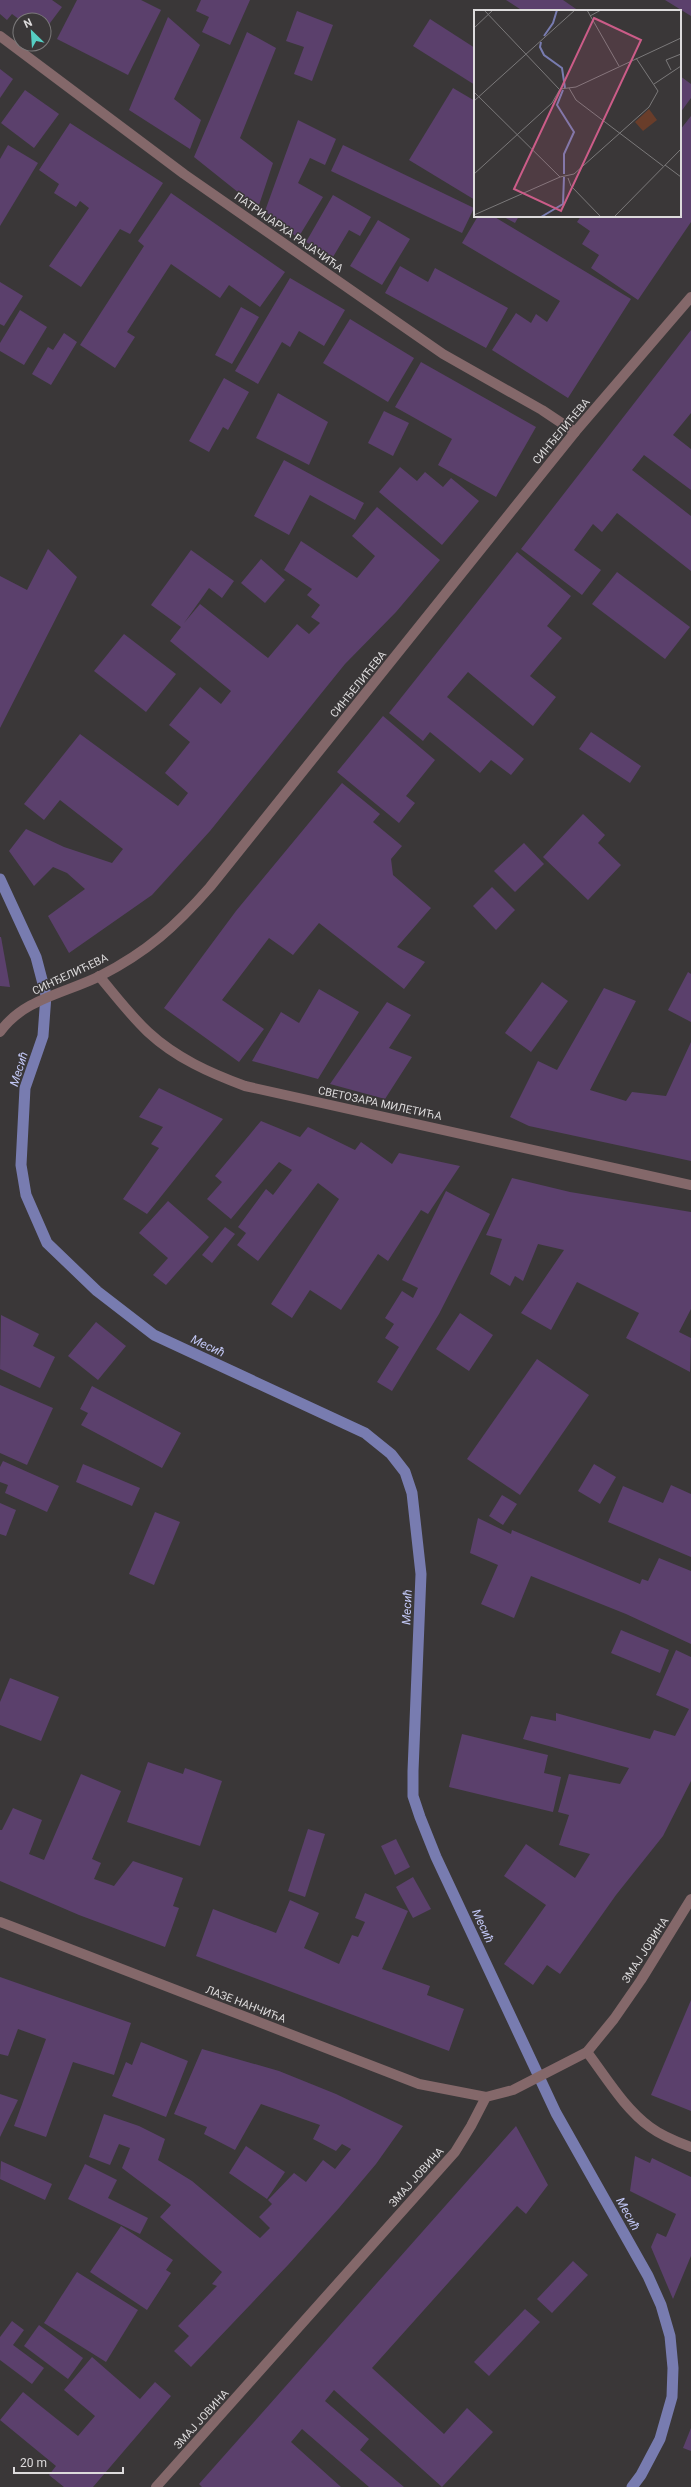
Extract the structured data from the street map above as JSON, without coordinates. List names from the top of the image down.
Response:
{
  "streets": {
    "street": [
      "ПАТРИЈАРХА РАЈАЧИЋА",
      "СИНЂЕЛИЋЕВА",
      "СВЕТОЗАРА МИЛЕТИЋА",
      "ЗМАЈ ЈОВИНА",
      "ЛАЗЕ НАНЧИЋА"
    ]
  },
  "crossings": [
    ["ПАТРИЈАРХА РАЈАЧИЋА", "СИНЂЕЛИЋЕВА"],
    ["СИНЂЕЛИЋЕВА", "СВЕТОЗАРА МИЛЕТИЋА"],
    ["ЗМАЈ ЈОВИНА", "ЛАЗЕ НАНЧИЋА"]
  ],
  "water": ["Месић"],
  "scale_bar": "20 m",
  "north": "top left"
}
